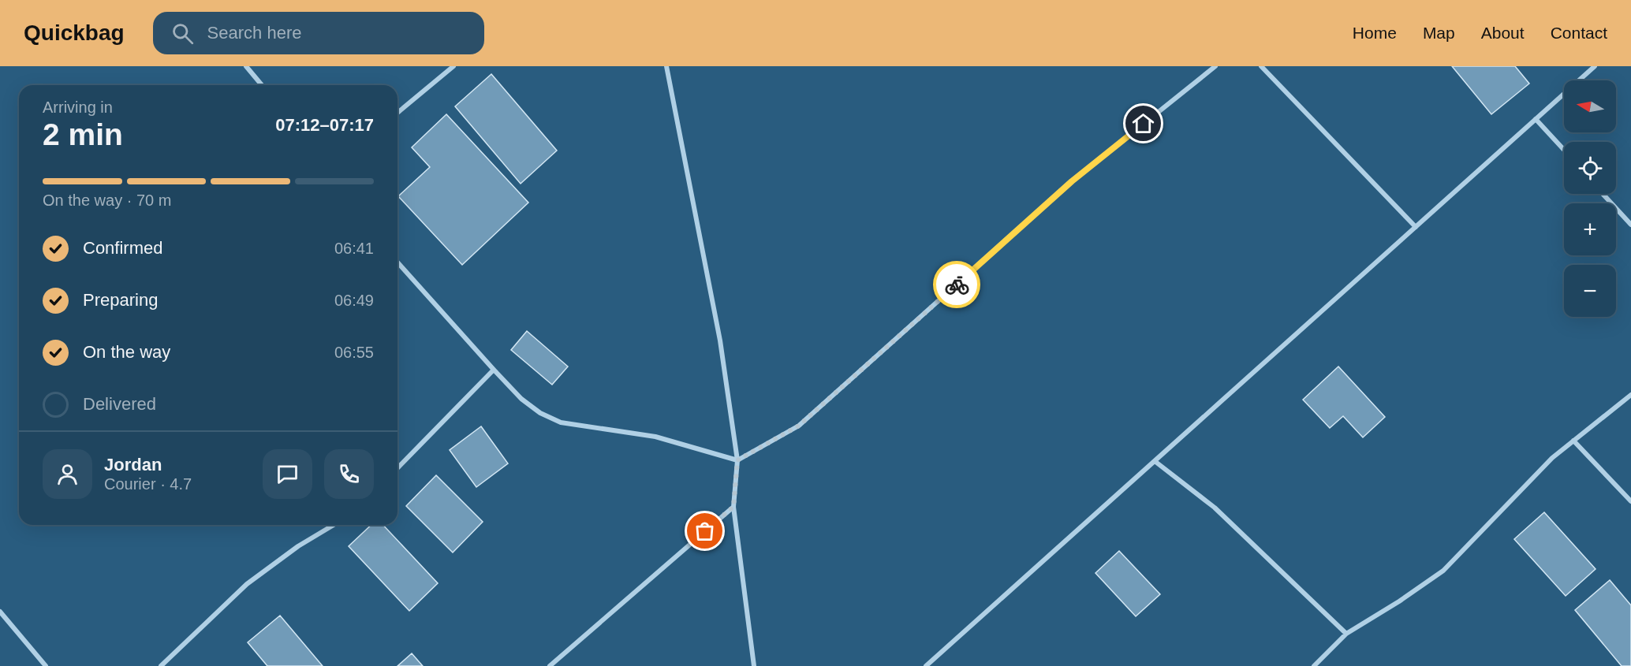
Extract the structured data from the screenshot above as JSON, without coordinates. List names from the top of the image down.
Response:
{
  "north": "left",
  "page": {
    "header": "Quickbag",
    "search": "Search here",
    "nav": [
      "Home",
      "Map",
      "About",
      "Contact"
    ],
    "map_buttons": ["+", "−"],
    "heading": ["2 min", "Arriving in", "07:12–07:17"],
    "panel": ["Jordan", "Courier · 4.7"],
    "bar": "On the way · 70 m",
    "list": [
      ["Confirmed", "06:41"],
      ["Preparing", "06:49"],
      ["On the way", "06:55"],
      "Delivered"
    ]
  }
}
